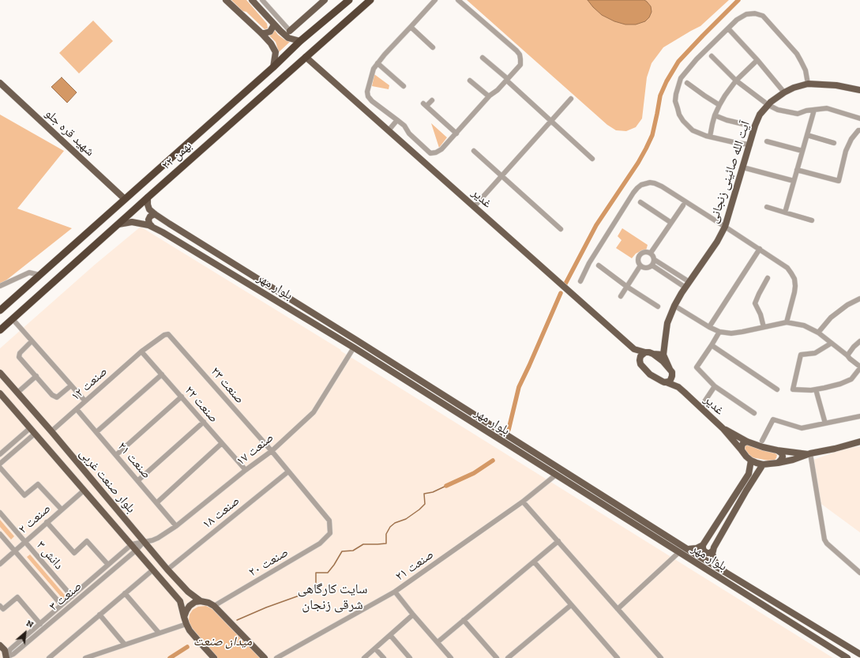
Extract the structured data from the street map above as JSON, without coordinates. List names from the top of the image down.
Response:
{
  "streets": {
    "highway": ["۲۲ بهمن"],
    "main road": [
      "شهید قره جلو",
      "آیت الله صائینی زنجانی",
      "غدیر",
      "بلوار مهر",
      "بلوار صنعت غربی"
    ],
    "street": [
      "صنعت ۱۲",
      "صنعت ۲۳",
      "صنعت ۲۲",
      "صنعت ۱۷",
      "صنعت ۲۱",
      "صنعت ۱۸",
      "صنعت ۲",
      "دانش ۳",
      "صنعت ۲۰",
      "صنعت ۳"
    ]
  },
  "crossings": [
    ["شهید قره جلو", "۲۲ بهمن"],
    ["۲۲ بهمن", "غدیر"],
    ["۲۲ بهمن", "بلوار مهر"],
    ["آیت الله صائینی زنجانی", "غدیر"],
    ["بلوار مهر", "صنعت ۱۷"],
    ["بلوار مهر", "صنعت ۲۱"],
    ["صنعت ۱۲", "صنعت ۲۳"],
    ["صنعت ۱۲", "صنعت ۲۲"],
    ["صنعت ۱۲", "صنعت ۲۱"],
    ["صنعت ۱۲", "بلوار صنعت غربی"],
    ["صنعت ۲۳", "صنعت ۱۷"],
    ["صنعت ۲۳", "صنعت ۱۸"],
    ["صنعت ۲۳", "صنعت ۲۰"],
    ["صنعت ۲۲", "صنعت ۱۷"],
    ["صنعت ۱۷", "صنعت ۲۱"],
    ["صنعت ۱۷", "بلوار صنعت غربی"],
    ["صنعت ۱۷", "صنعت ۳"],
    ["بلوار صنعت غربی", "صنعت ۱۸"],
    ["بلوار صنعت غربی", "صنعت ۲"],
    ["بلوار صنعت غربی", "صنعت ۳"],
    ["صنعت ۲", "دانش ۳"],
    ["دانش ۳", "صنعت ۳"]
  ],
  "districts": ["سایت کارگاهی شرقی زنجان"],
  "parks": ["میدان صنعت"],
  "north": "top right"
}
